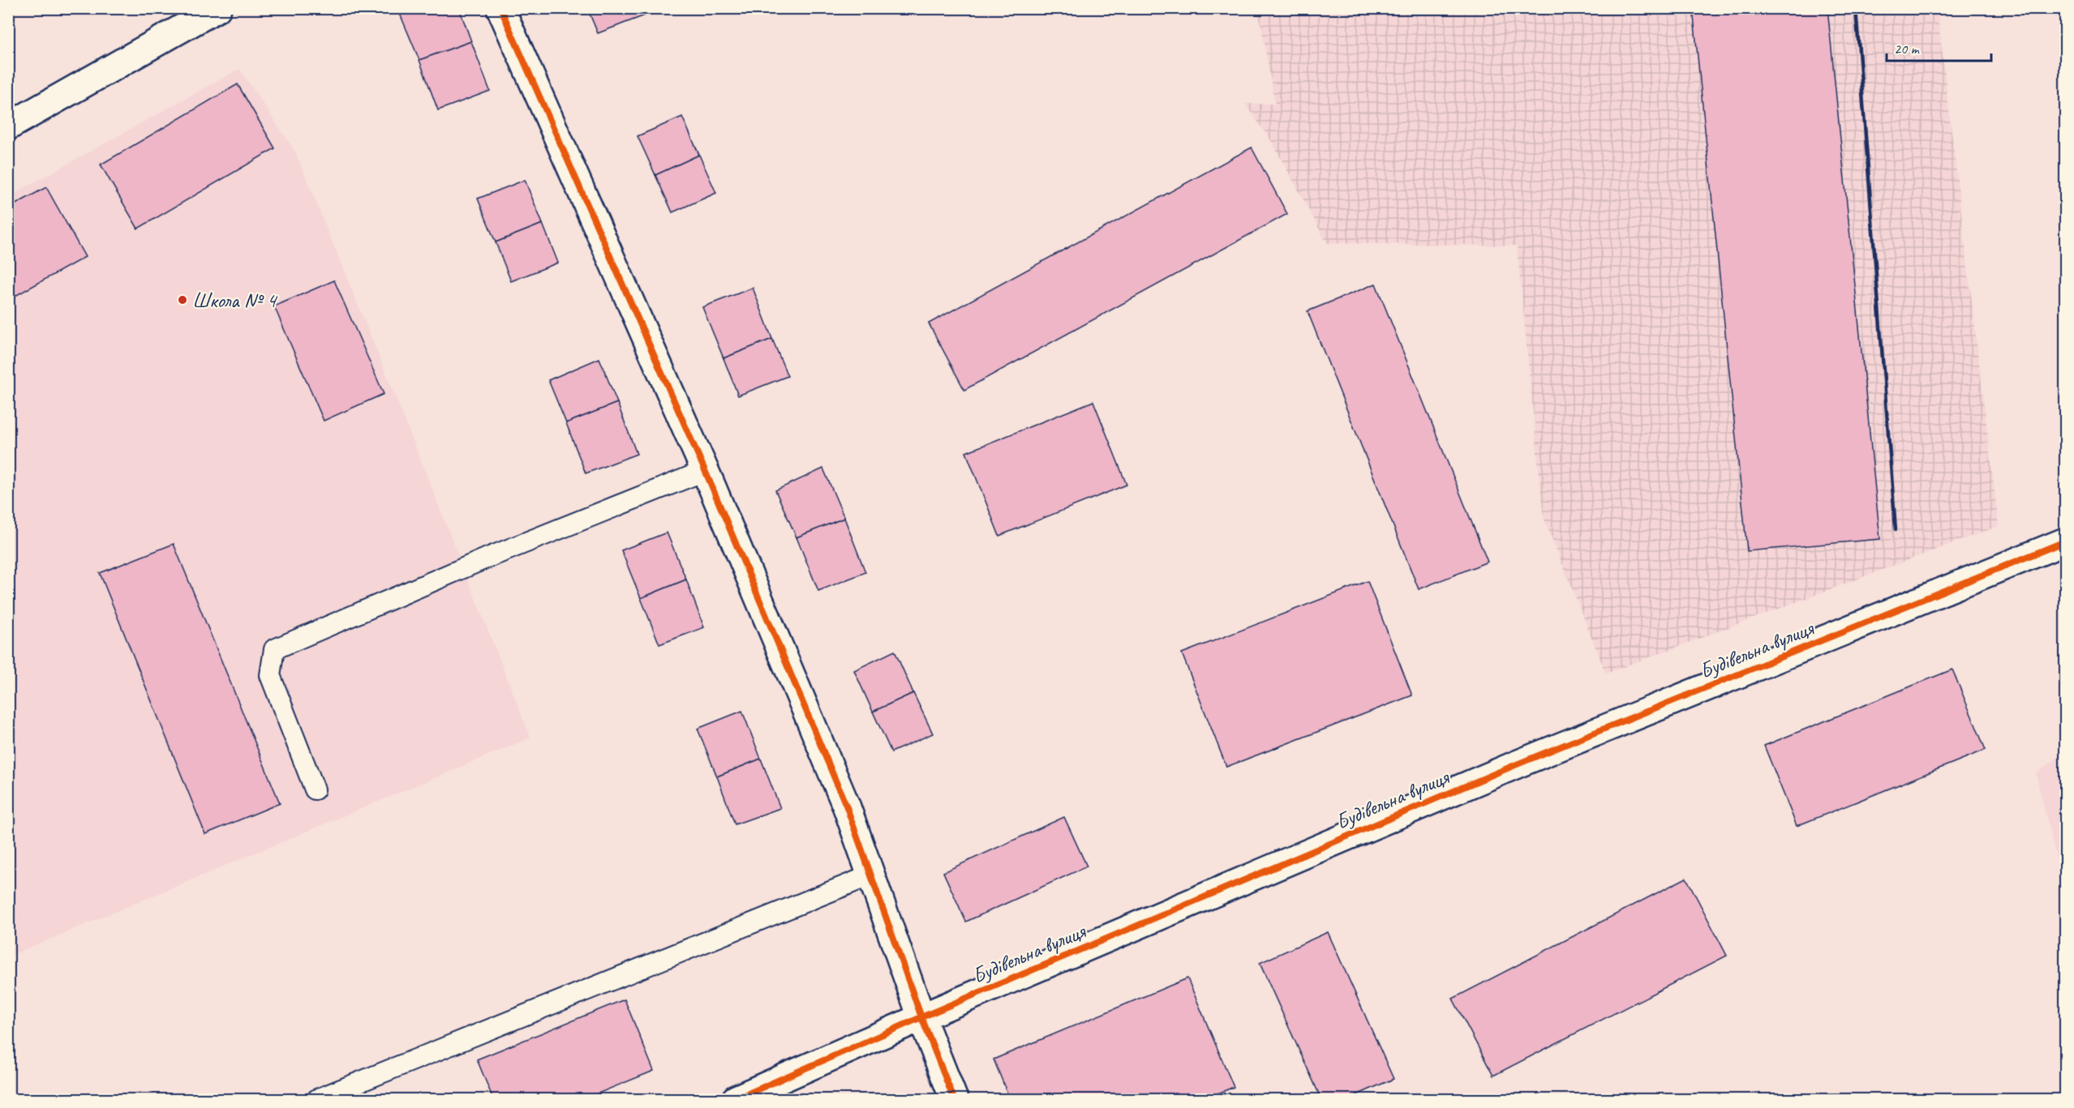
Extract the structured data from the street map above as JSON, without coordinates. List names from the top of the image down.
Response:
{
  "streets": {
    "street": ["Будівельна вулиця"]
  },
  "places": ["Школа № 4"],
  "scale_bar": "20 m"
}
